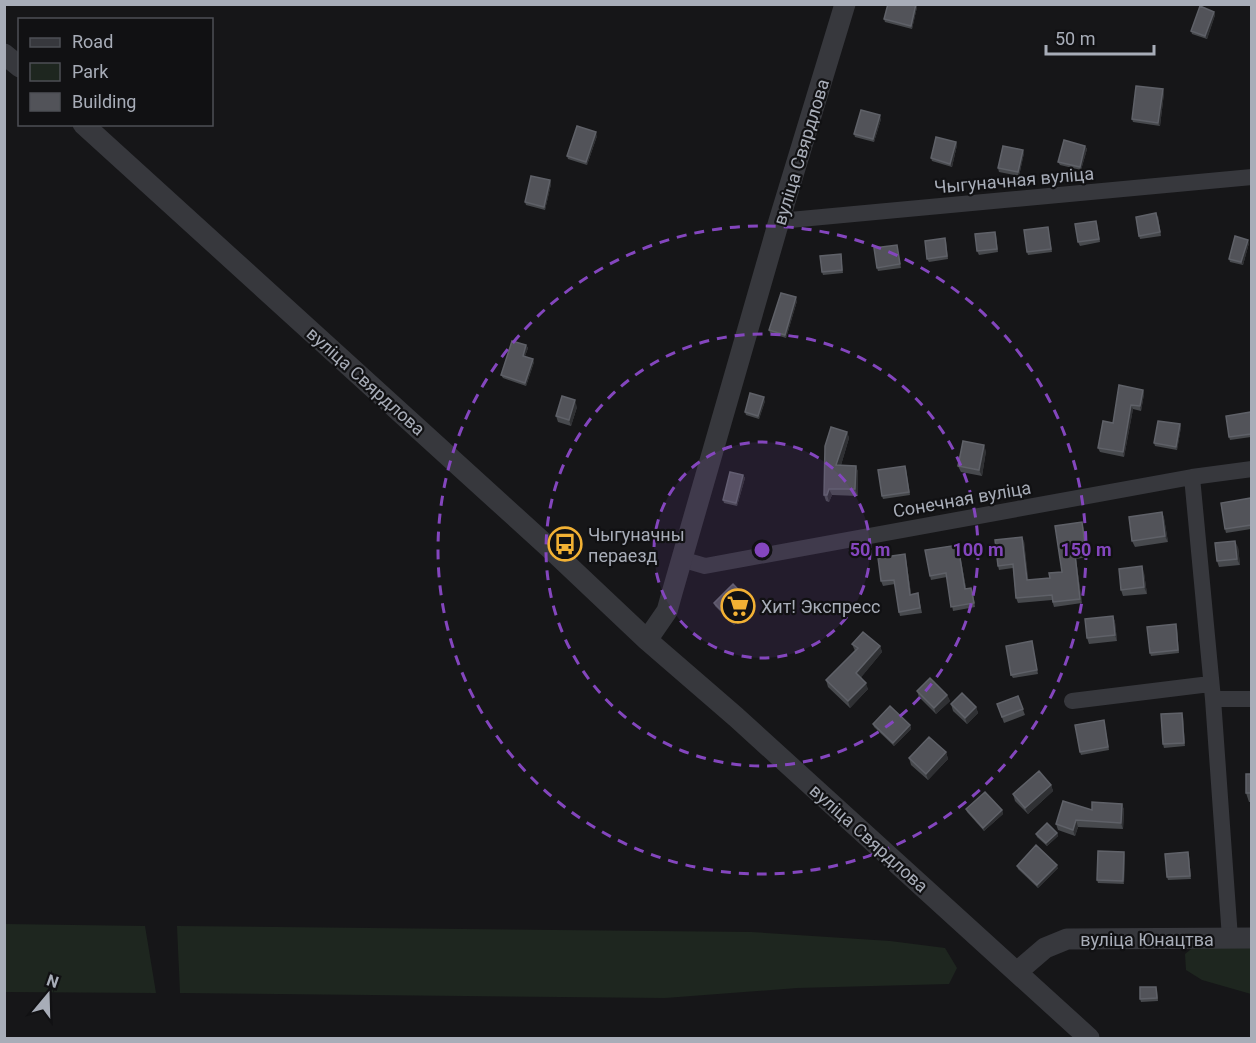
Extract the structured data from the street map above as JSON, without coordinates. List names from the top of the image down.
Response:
{
  "streets": {
    "street": [
      "вуліца Свярдлова",
      "Чыгуначная вуліца",
      "Сонечная вуліца",
      "вуліца Юнацтва"
    ]
  },
  "crossings": [
    ["вуліца Свярдлова", "Чыгуначная вуліца"],
    ["вуліца Свярдлова", "Сонечная вуліца"],
    ["вуліца Свярдлова", "вуліца Юнацтва"]
  ],
  "places": {
    "bus stop": ["Чыгуначны пераезд"],
    "supermarket": ["Хит! Экспресс"]
  },
  "legend": ["Road", "Park", "Building"],
  "scale_bar": "50 m",
  "north": "top",
  "rings": ["50 m", "100 m", "150 m"]
}
